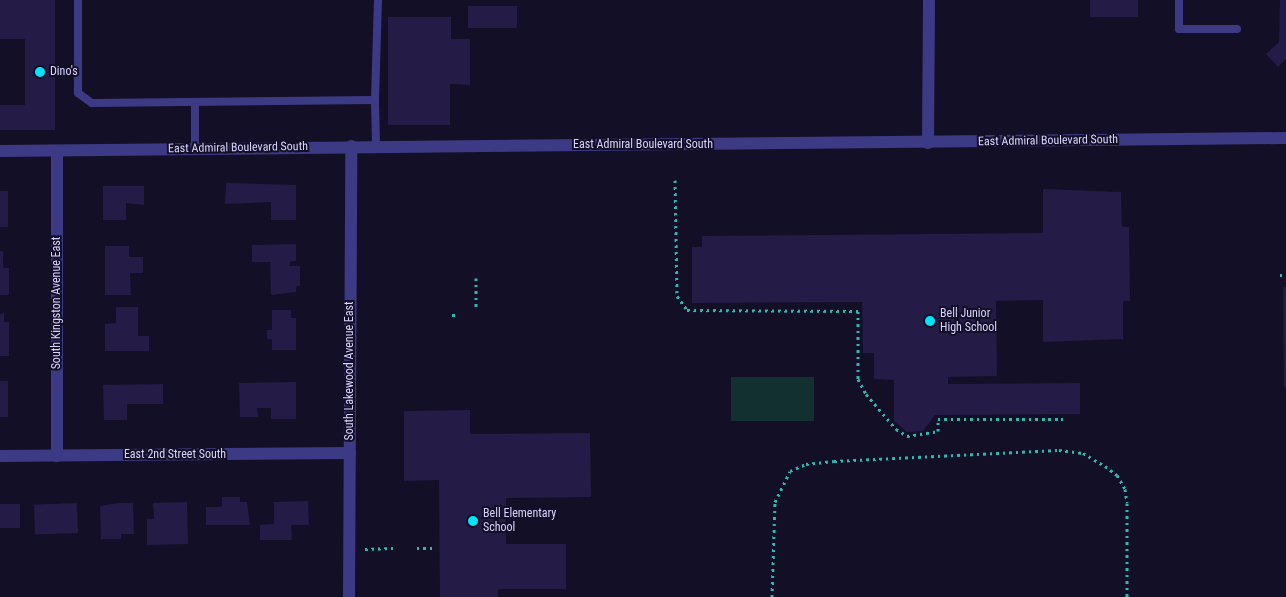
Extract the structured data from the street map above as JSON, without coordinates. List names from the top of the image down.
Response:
{
  "streets": {
    "street": [
      "East Admiral Boulevard South",
      "South Kingston Avenue East",
      "South Lakewood Avenue East",
      "East 2nd Street South"
    ]
  },
  "crossings": [
    ["East Admiral Boulevard South", "South Kingston Avenue East"],
    ["East Admiral Boulevard South", "South Lakewood Avenue East"],
    ["South Kingston Avenue East", "East 2nd Street South"],
    ["South Lakewood Avenue East", "East 2nd Street South"]
  ],
  "places": ["Dino's", "Bell Junior High School", "Bell Elementary School"]
}
